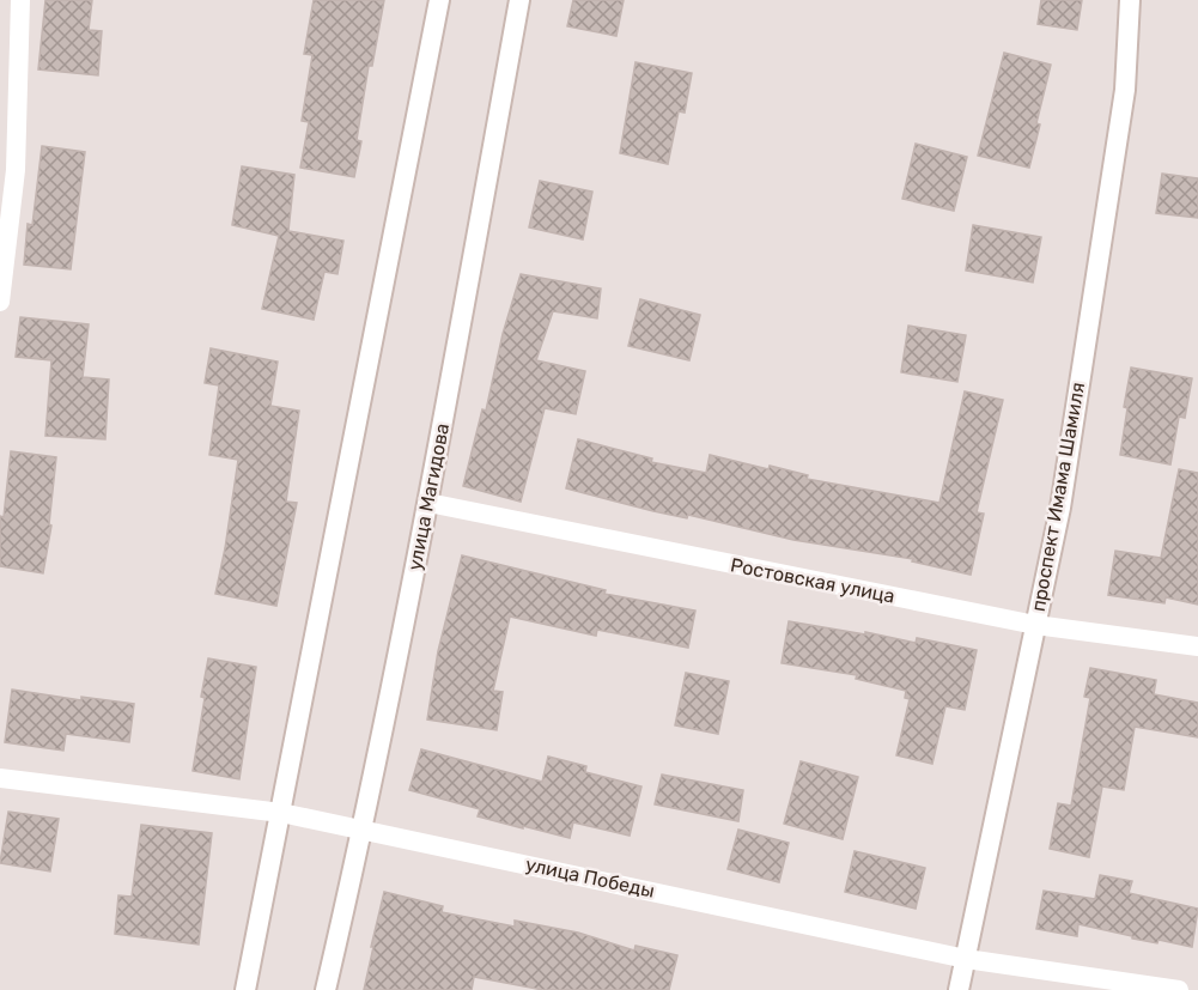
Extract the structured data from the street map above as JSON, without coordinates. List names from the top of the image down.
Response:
{
  "streets": {
    "main road": [
      "улица Магидова",
      "проспект Имама Шамиля",
      "Ростовская улица",
      "улица Победы"
    ]
  },
  "crossings": [
    ["улица Магидова", "Ростовская улица"],
    ["улица Магидова", "улица Победы"],
    ["проспект Имама Шамиля", "Ростовская улица"],
    ["проспект Имама Шамиля", "улица Победы"]
  ]
}
